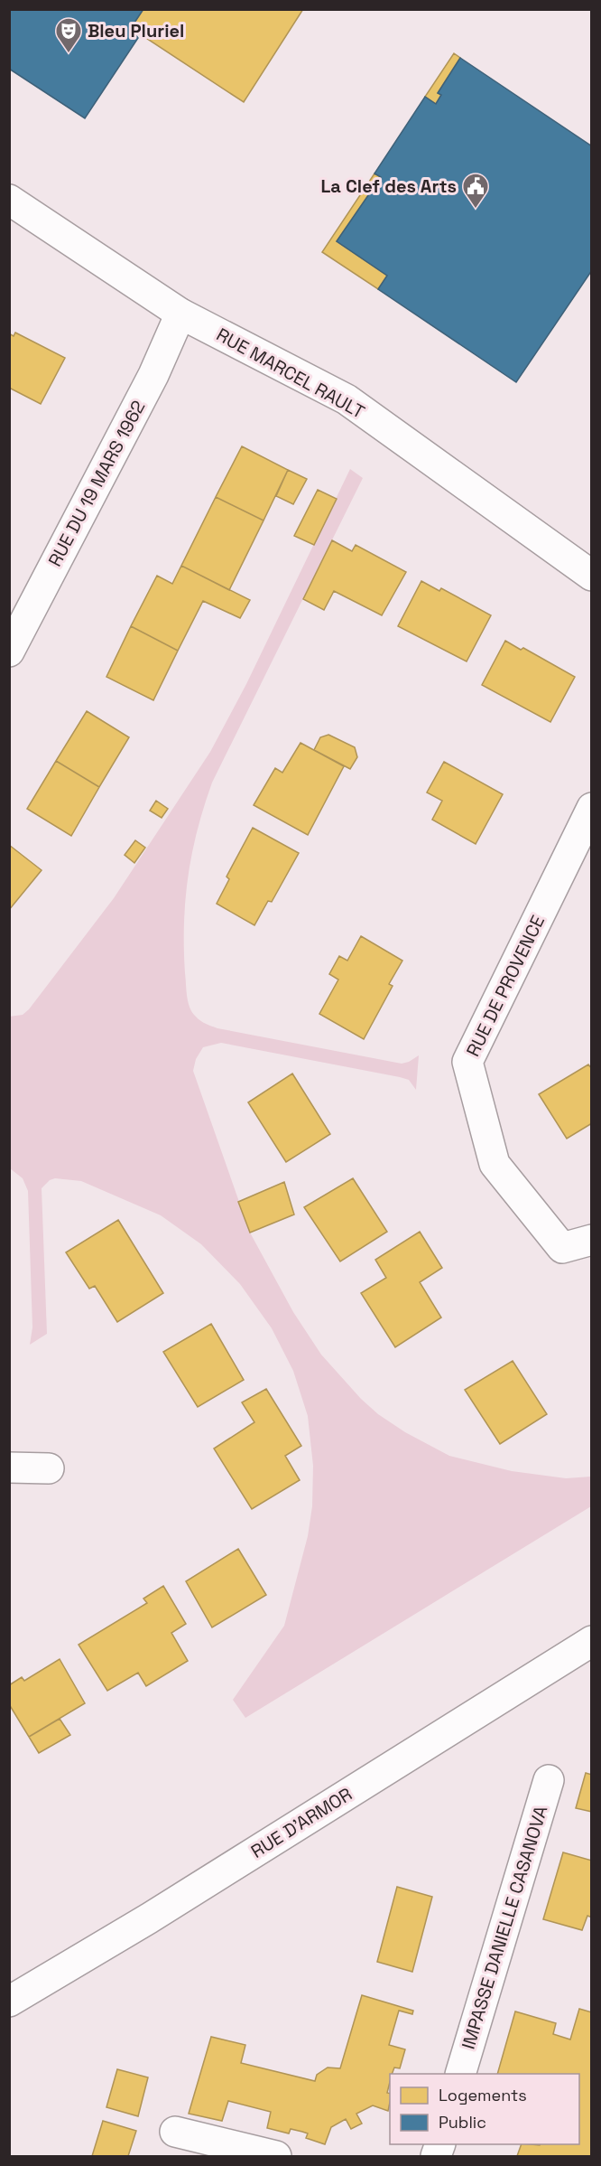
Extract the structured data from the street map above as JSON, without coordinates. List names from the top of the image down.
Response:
{
  "streets": {
    "street": [
      "RUE MARCEL RAULT",
      "RUE DU 19 MARS 1962",
      "RUE DE PROVENCE",
      "RUE D'ARMOR",
      "IMPASSE DANIELLE CASANOVA"
    ]
  },
  "crossings": [
    ["RUE MARCEL RAULT", "RUE DU 19 MARS 1962"]
  ],
  "places": {
    "theatre": ["Bleu Pluriel"],
    "public building": ["La Clef des Arts"]
  },
  "legend": ["Logements", "Public"]
}
